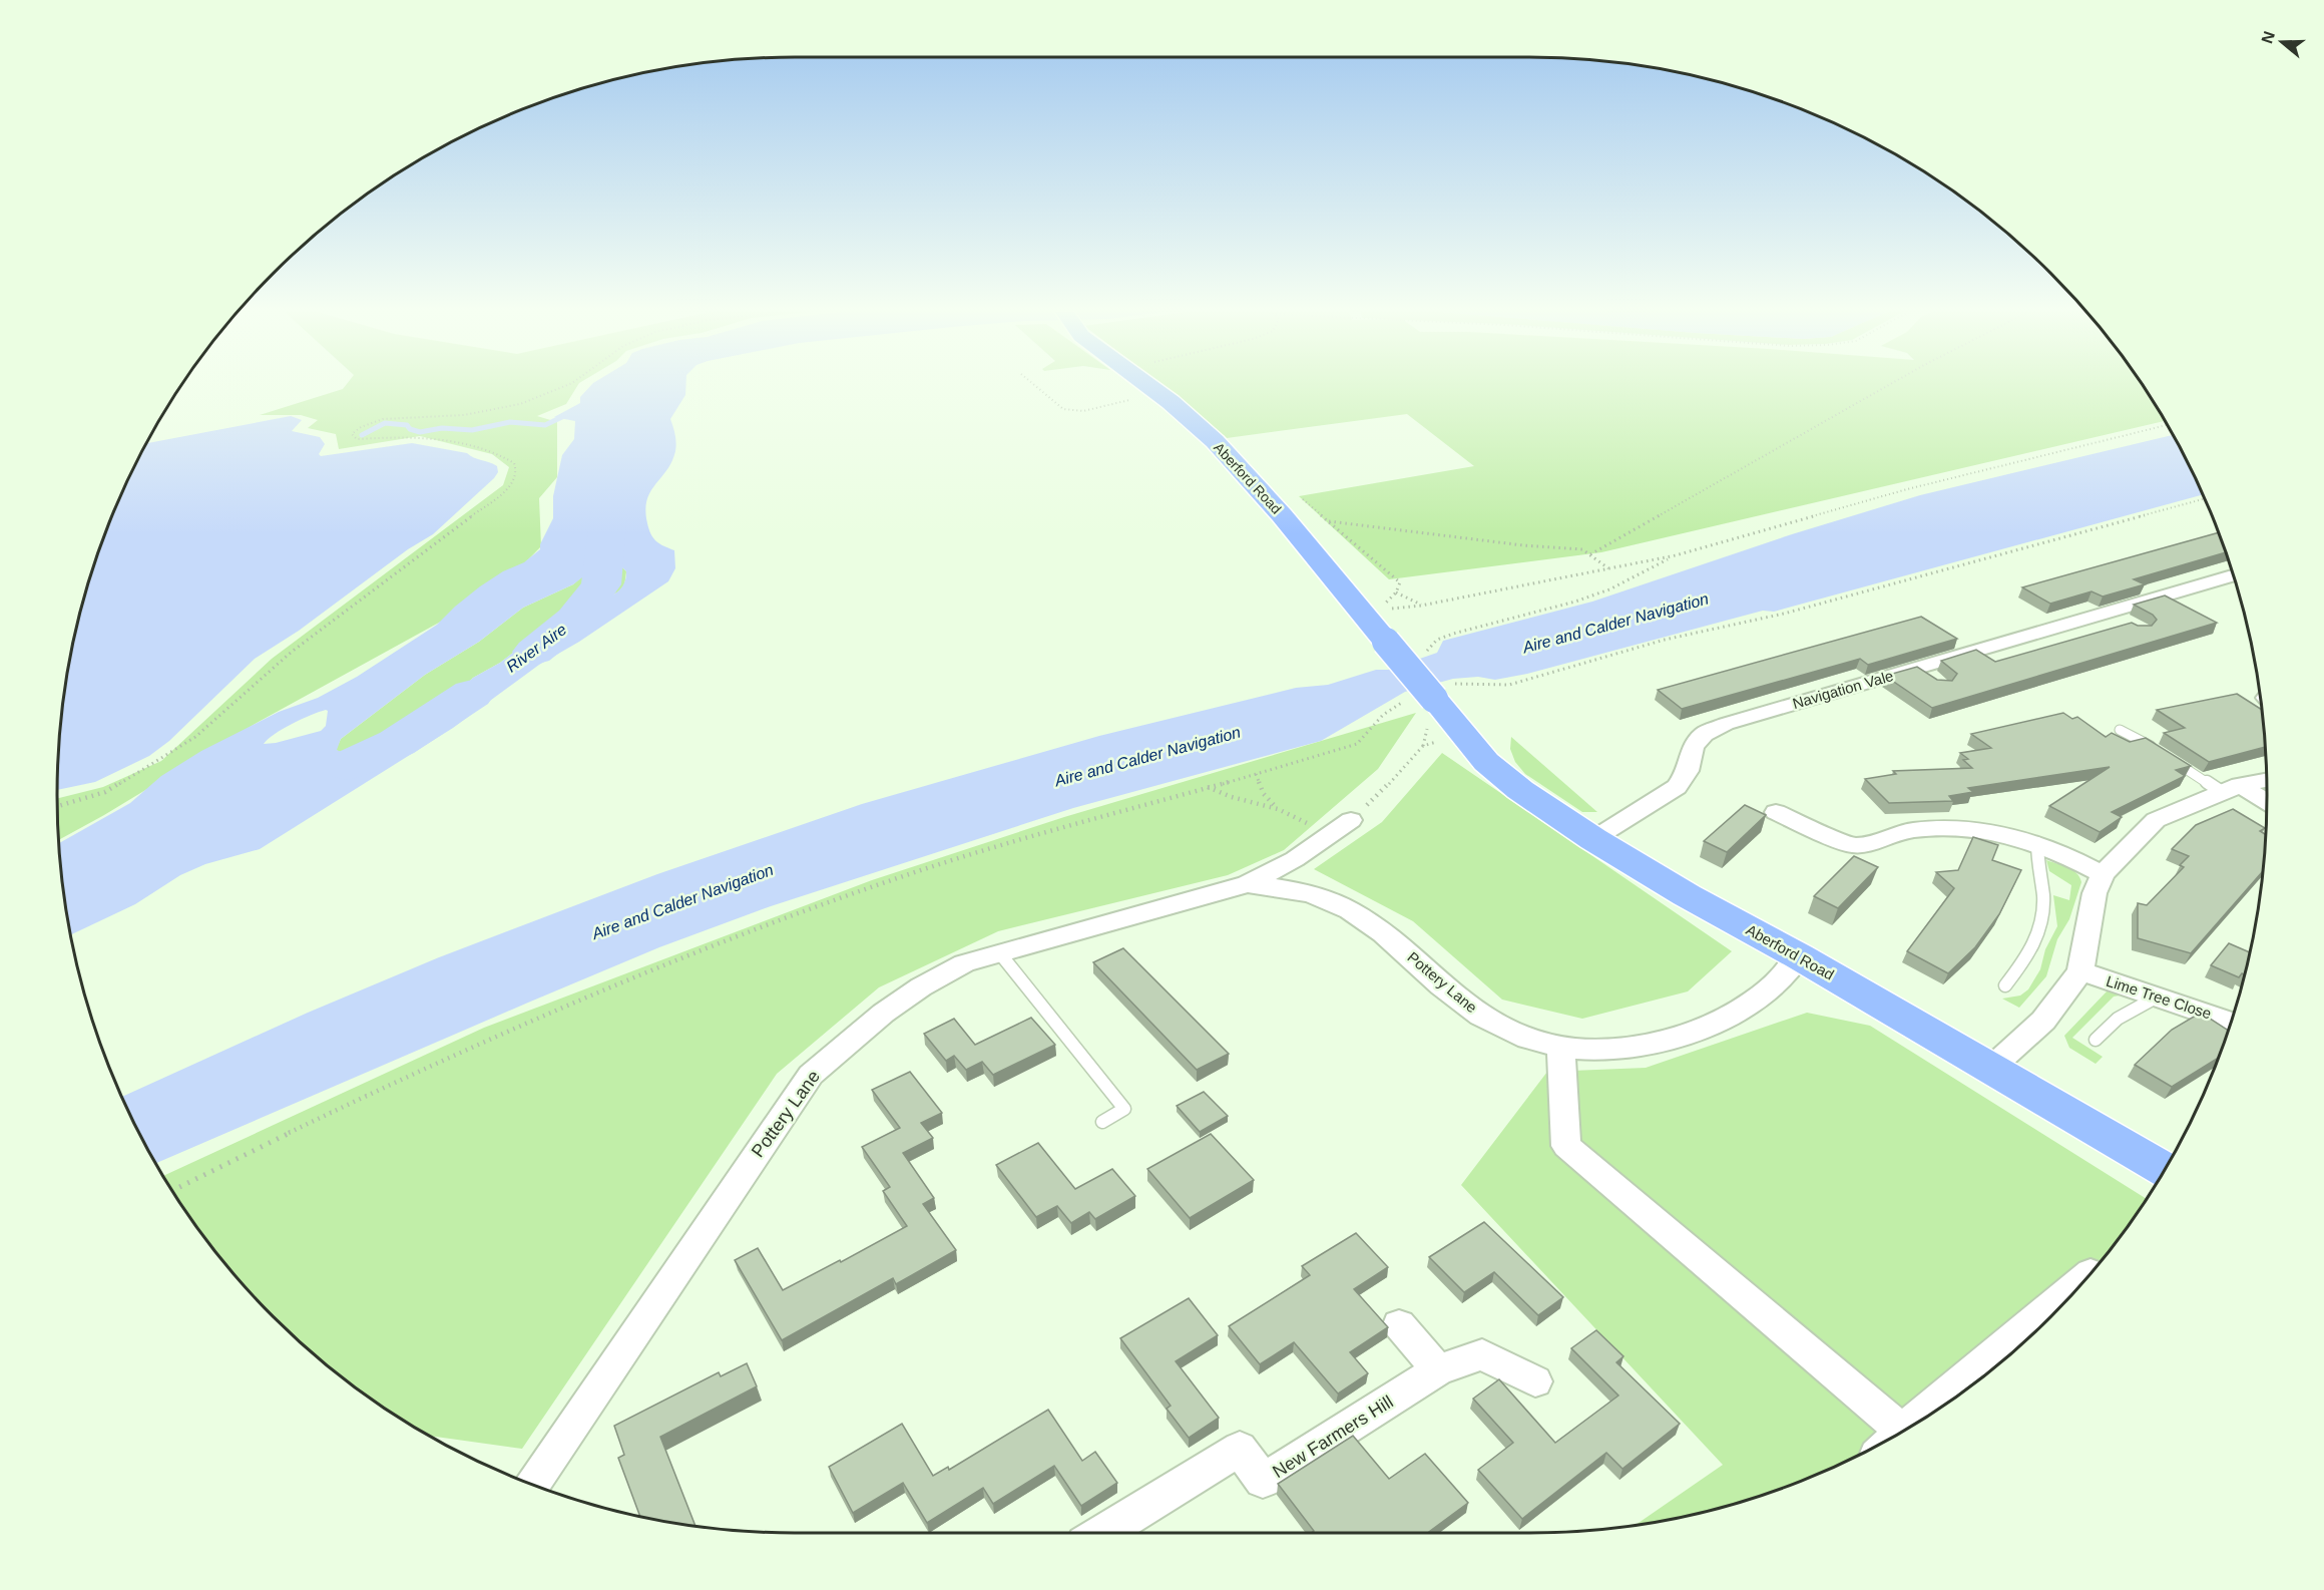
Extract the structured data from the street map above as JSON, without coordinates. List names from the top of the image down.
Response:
{
  "streets": {
    "main road": ["Aberford Road"],
    "street": [
      "Navigation Vale",
      "Pottery Lane",
      "Lime Tree Close",
      "New Farmers Hill"
    ]
  },
  "crossings": [
    ["Aberford Road", "Navigation Vale"],
    ["Aberford Road", "Pottery Lane"]
  ],
  "water": ["Aire and Calder Navigation", "River Aire"],
  "north": "left"
}
